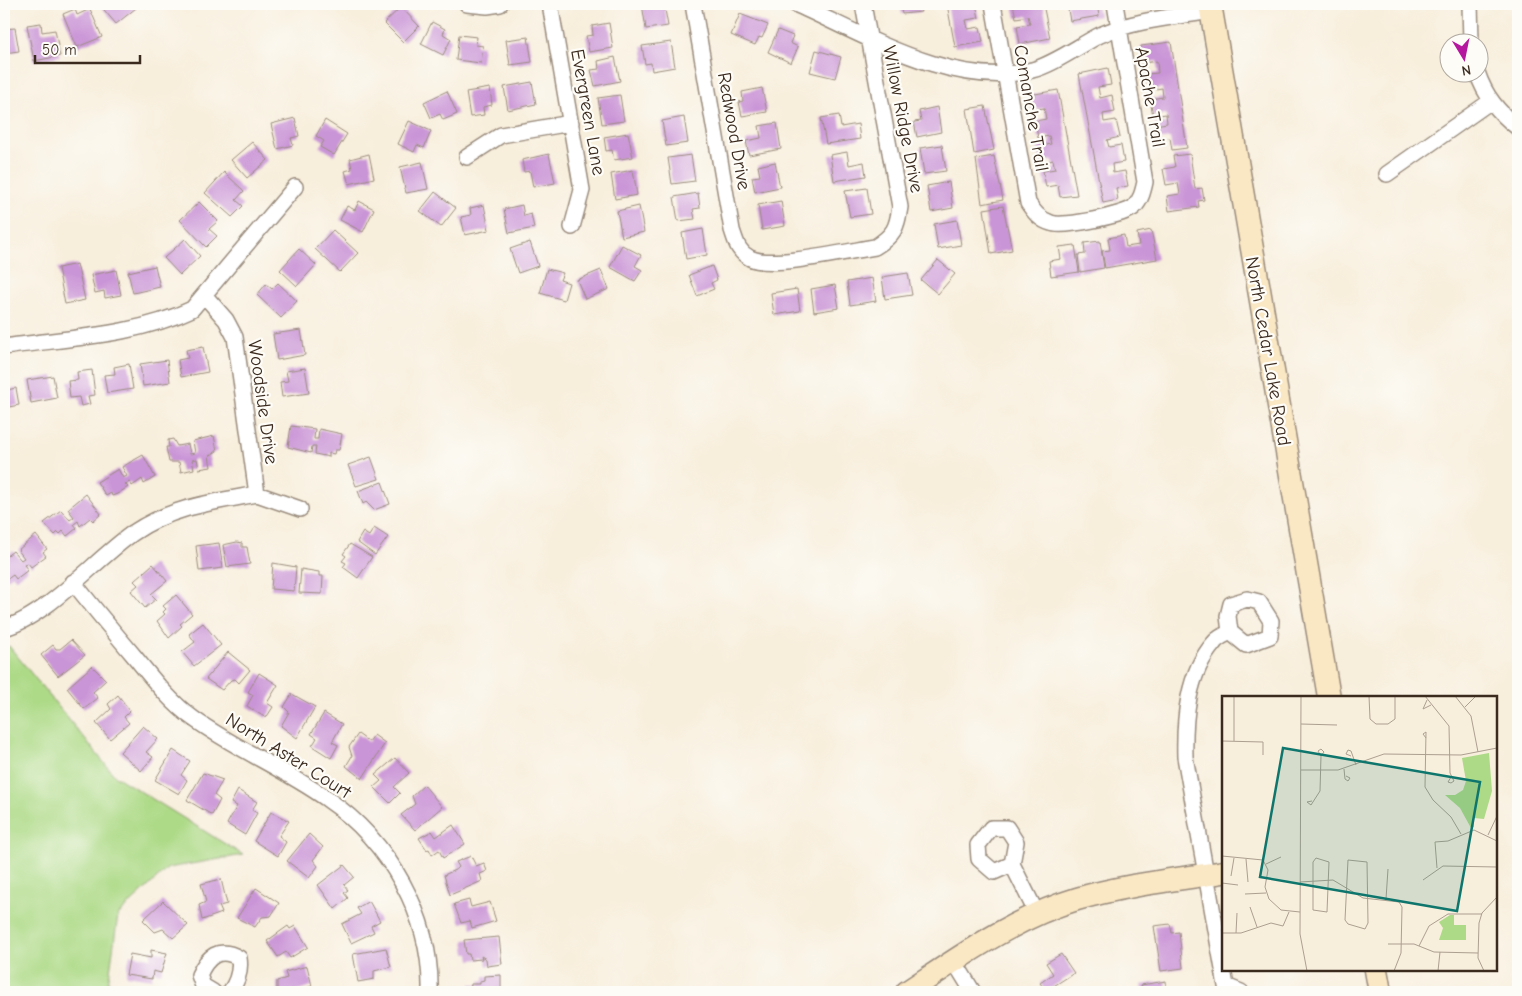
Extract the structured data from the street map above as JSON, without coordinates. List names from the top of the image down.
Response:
{
  "streets": {
    "main road": ["North Cedar Lake Road"],
    "street": [
      "Apache Trail",
      "Comanche Trail",
      "Evergreen Lane",
      "Willow Ridge Drive",
      "Redwood Drive",
      "Woodside Drive",
      "North Aster Court"
    ]
  },
  "crossings": [
    ["Apache Trail", "Comanche Trail"],
    ["Willow Ridge Drive", "Redwood Drive"]
  ],
  "scale_bar": "50 m",
  "north": "bottom"
}
